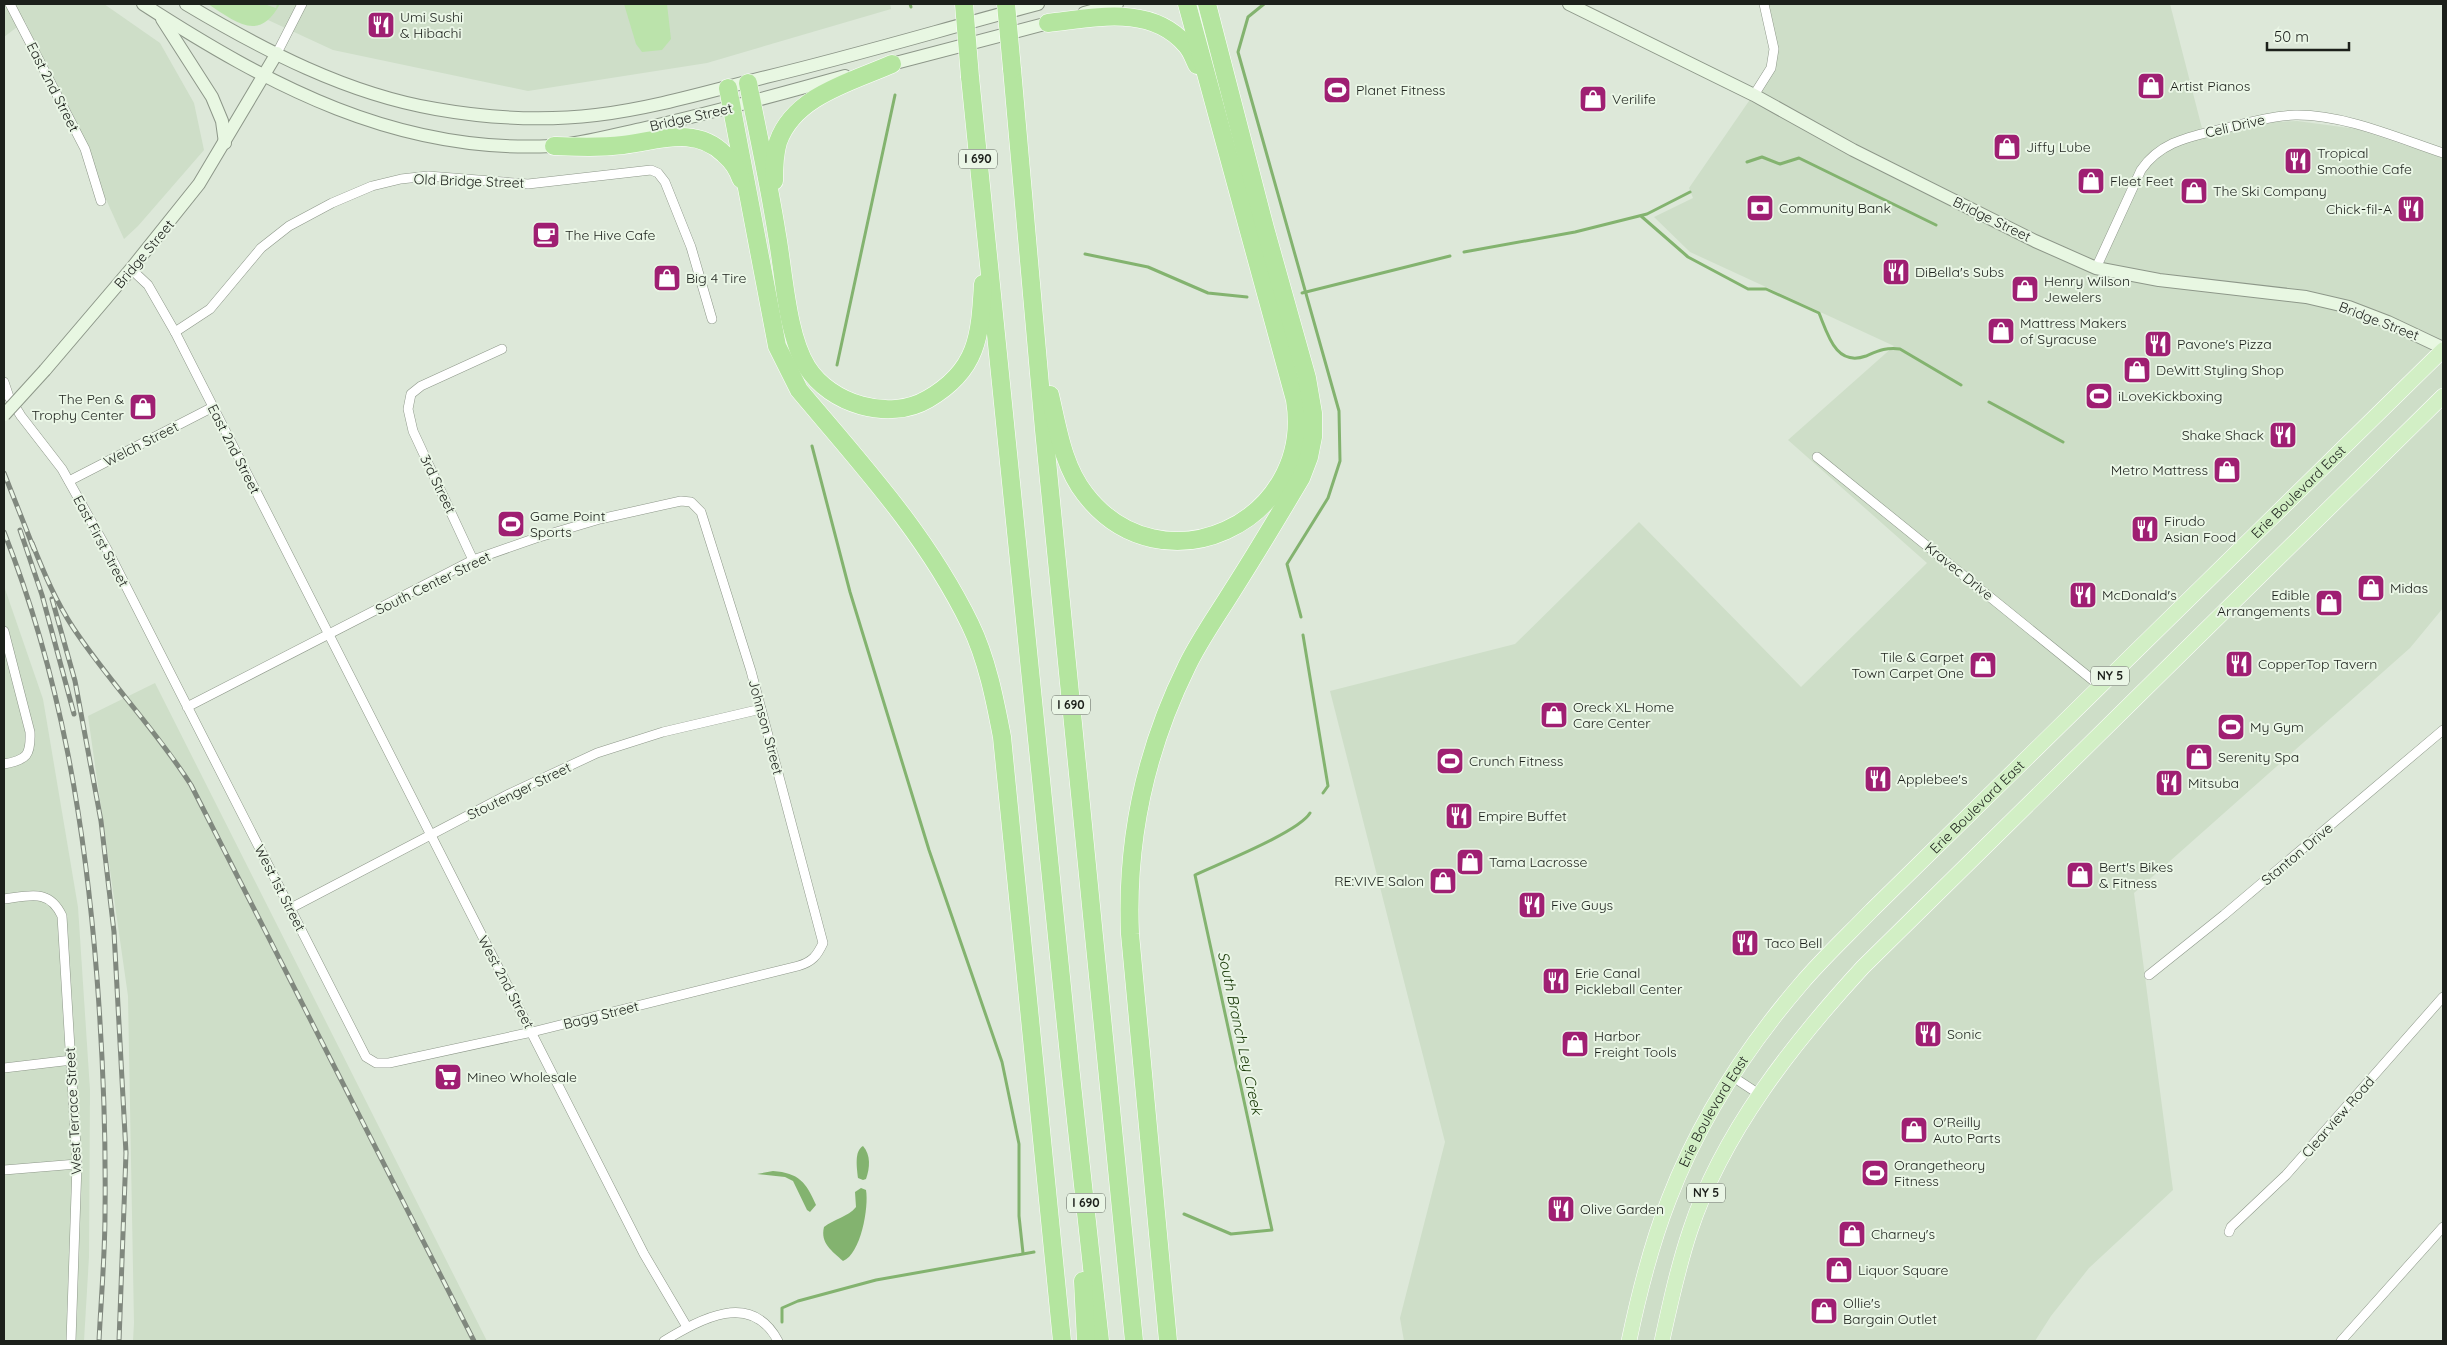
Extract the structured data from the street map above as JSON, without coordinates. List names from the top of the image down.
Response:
{
  "streets": {
    "highway": ["I 690"],
    "main road": ["Bridge Street", "Erie Boulevard East", "NY 5"],
    "street": [
      "East 2nd Street",
      "Celi Drive",
      "Old Bridge Street",
      "Welch Street",
      "3rd Street",
      "East First Street",
      "Kravec Drive",
      "South Center Street",
      "Johnson Street",
      "Stoutenger Street",
      "Stanton Drive",
      "West 1st Street",
      "West 2nd Street",
      "Bagg Street",
      "West Terrace Street",
      "Clearview Road"
    ]
  },
  "crossings": [
    ["East 2nd Street", "Bridge Street"],
    ["East 2nd Street", "Old Bridge Street"],
    ["East 2nd Street", "Welch Street"],
    ["East 2nd Street", "South Center Street"],
    ["East 2nd Street", "West 2nd Street"],
    ["Bridge Street", "Celi Drive"],
    ["Bridge Street", "Erie Boulevard East"],
    ["Welch Street", "East First Street"],
    ["3rd Street", "South Center Street"],
    ["Erie Boulevard East", "Kravec Drive"],
    ["East First Street", "South Center Street"],
    ["East First Street", "West 1st Street"],
    ["South Center Street", "Johnson Street"],
    ["South Center Street", "West 1st Street"],
    ["South Center Street", "West 2nd Street"],
    ["Johnson Street", "Stoutenger Street"],
    ["Johnson Street", "Bagg Street"],
    ["Stoutenger Street", "West 1st Street"],
    ["Stoutenger Street", "West 2nd Street"],
    ["West 1st Street", "Bagg Street"],
    ["West 2nd Street", "Bagg Street"]
  ],
  "water": ["South Branch Ley Creek"],
  "places": {
    "restaurant": [
      "Umi Sushi & Hibachi",
      "Tropical Smoothie Cafe",
      "Chick-fil-A",
      "DiBella's Subs",
      "Pavone's Pizza",
      "Shake Shack",
      "Firudo Asian Food",
      "McDonald's",
      "CopperTop Tavern",
      "Applebee's",
      "Mitsuba",
      "Empire Buffet",
      "Five Guys",
      "Taco Bell",
      "Erie Canal Pickleball Center",
      "Sonic",
      "Olive Garden"
    ],
    "shop": [
      "Artist Pianos",
      "Verilife",
      "Jiffy Lube",
      "Fleet Feet",
      "The Ski Company",
      "Big 4 Tire",
      "Henry Wilson Jewelers",
      "Mattress Makers of Syracuse",
      "DeWitt Styling Shop",
      "The Pen & Trophy Center",
      "Metro Mattress",
      "Midas",
      "Edible Arrangements",
      "Tile & Carpet Town Carpet One",
      "Oreck XL Home Care Center",
      "Serenity Spa",
      "Tama Lacrosse",
      "Bert's Bikes & Fitness",
      "RE:VIVE Salon",
      "Harbor Freight Tools",
      "O'Reilly Auto Parts",
      "Charney's",
      "Liquor Square",
      "Ollie's Bargain Outlet"
    ],
    "sports": [
      "Planet Fitness",
      "iLoveKickboxing",
      "Game Point Sports",
      "My Gym",
      "Crunch Fitness",
      "Orangetheory Fitness"
    ],
    "bank": ["Community Bank"],
    "cafe": ["The Hive Cafe"],
    "supermarket": ["Mineo Wholesale"]
  },
  "scale_bar": "50 m"
}
